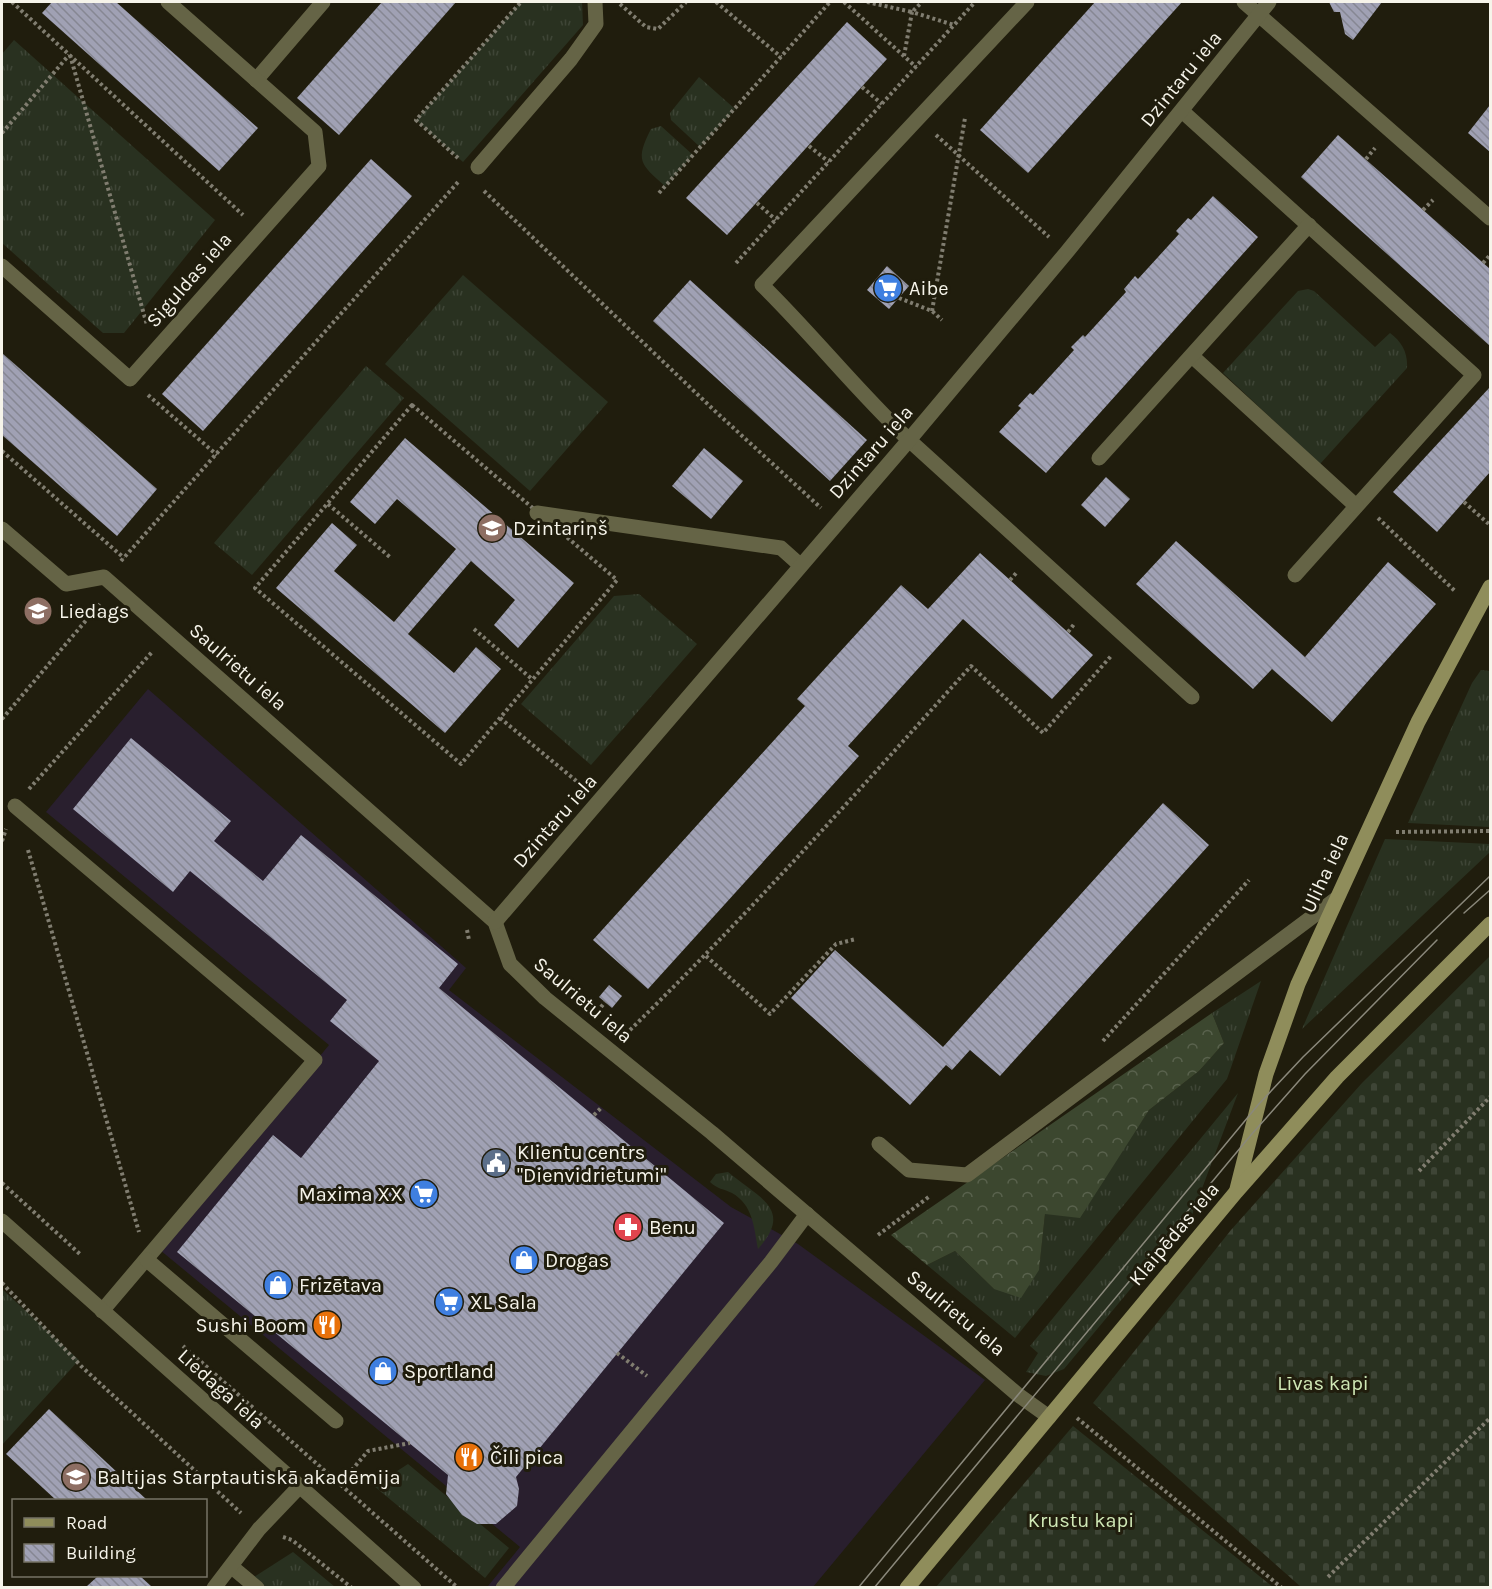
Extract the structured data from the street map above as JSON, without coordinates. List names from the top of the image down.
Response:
{
  "streets": {
    "main road": ["Uliha iela", "Klaipēdas iela"],
    "street": [
      "Dzintaru iela",
      "Siguldas iela",
      "Saulrietu iela",
      "Liedaga iela"
    ]
  },
  "crossings": [
    ["Dzintaru iela", "Saulrietu iela"],
    ["Saulrietu iela", "Klaipēdas iela"],
    ["Uliha iela", "Klaipēdas iela"]
  ],
  "parks": ["Līvas kapi", "Krustu kapi"],
  "places": {
    "supermarket": ["Aibe", "Maxima XX", "XL Sala"],
    "school or university": ["Dzintariņš", "Liedags", "Baltijas Starptautiskā akadēmija"],
    "public building": ["Klientu centrs \"Dienvidrietumi\""],
    "pharmacy": ["Benu"],
    "shop": ["Drogas", "Frizētava", "Sportland"],
    "restaurant": ["Sushi Boom", "Čili pica"]
  },
  "legend": ["Road", "Building"]
}
